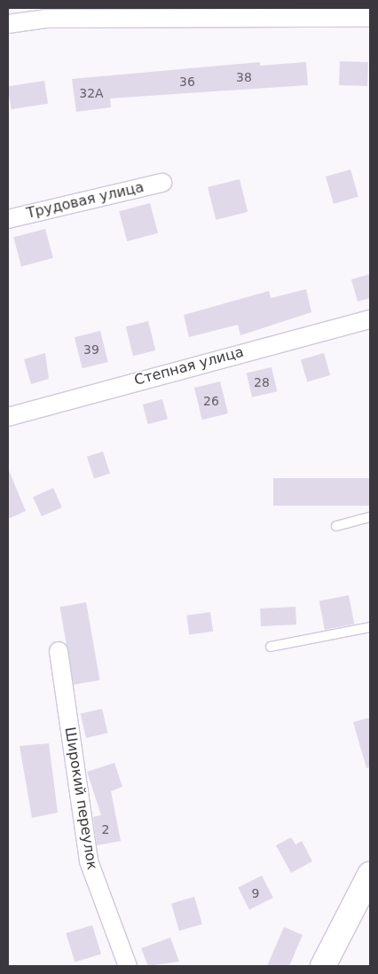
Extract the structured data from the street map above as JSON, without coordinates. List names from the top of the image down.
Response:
{
  "streets": {
    "street": ["Трудовая улица", "Степная улица", "Широкий переулок"]
  },
  "house_numbers": [
    "38",
    "36",
    "32А",
    "39",
    "28",
    "26",
    "2",
    "9"
  ]
}
